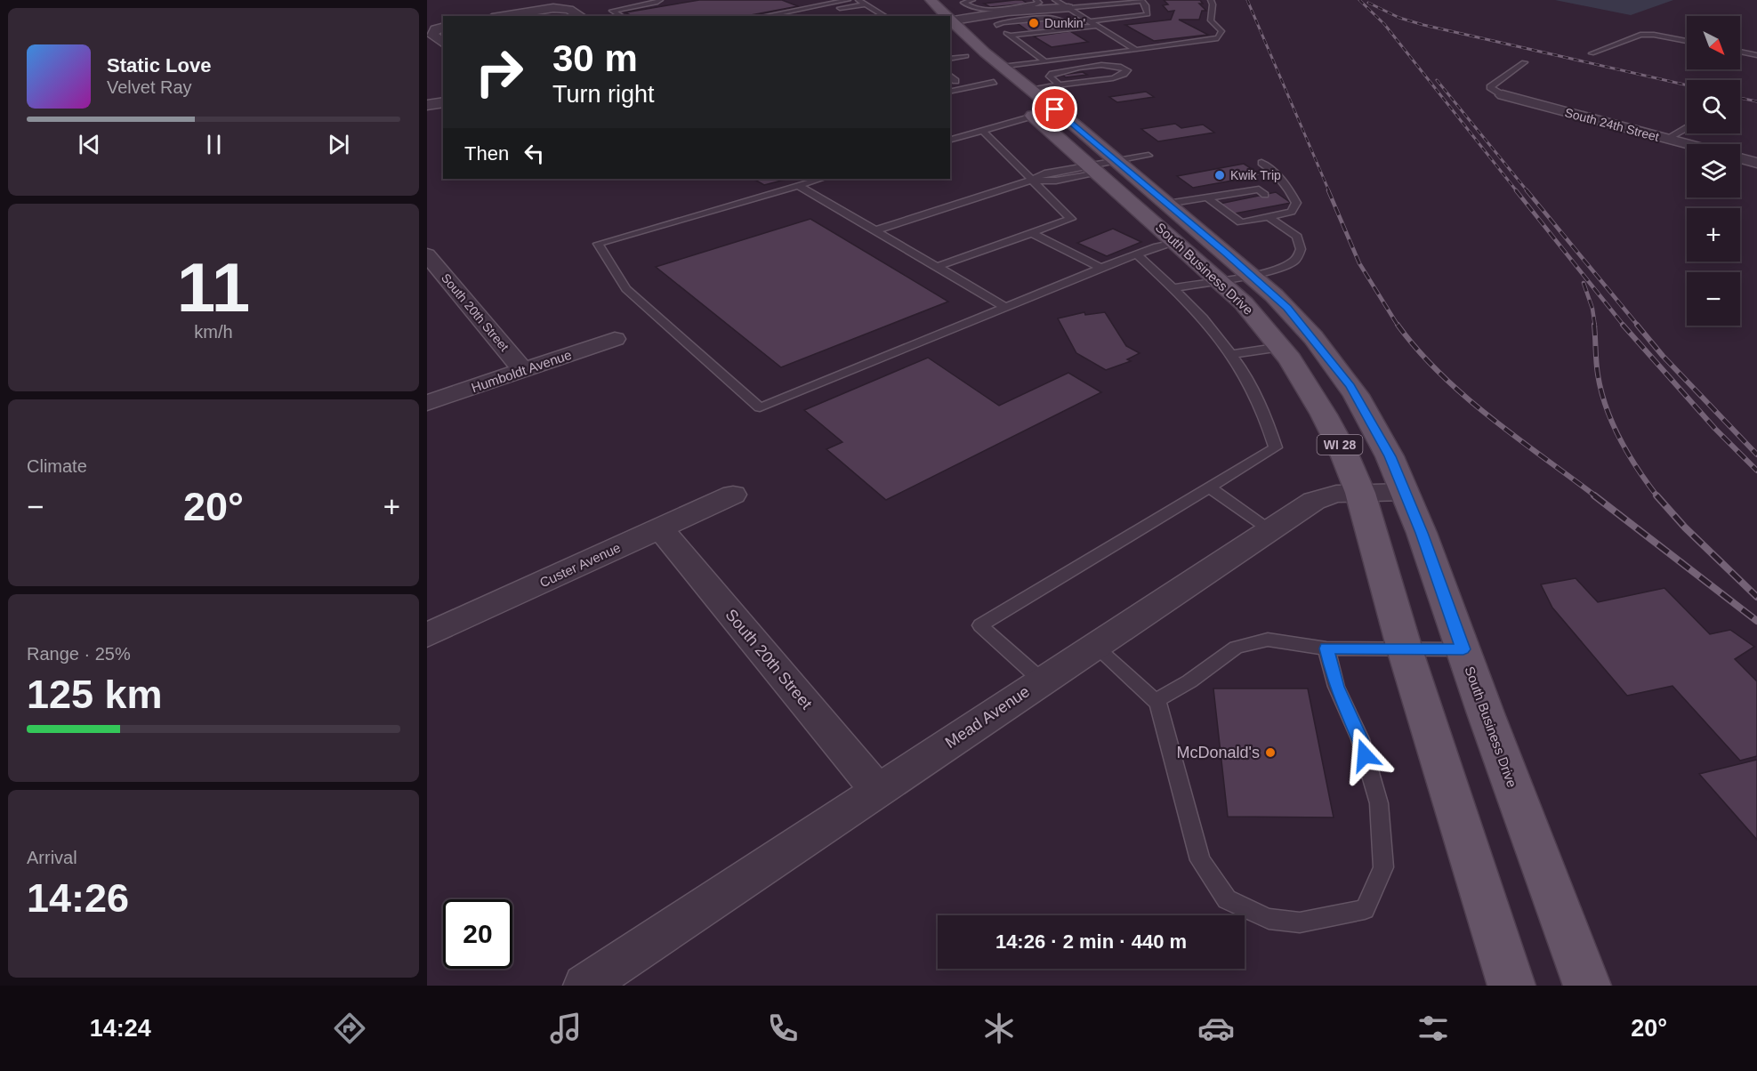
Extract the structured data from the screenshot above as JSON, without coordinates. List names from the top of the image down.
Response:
{
  "streets": {
    "main road": ["South Business Drive", "WI 28"],
    "street": [
      "South 24th Street",
      "South 20th Street",
      "Humboldt Avenue",
      "Custer Avenue",
      "Mead Avenue"
    ]
  },
  "crossings": [
    ["South Business Drive", "Mead Avenue"],
    ["South 20th Street", "Humboldt Avenue"],
    ["South 20th Street", "Custer Avenue"],
    ["South 20th Street", "Mead Avenue"]
  ],
  "places": ["Dunkin'", "Kwik Trip", "McDonald's"],
  "north": "bottom right",
  "page": {
    "map_buttons": ["+", "−"],
    "turn": ["30 m", "Turn right"],
    "song": ["Static Love", "Velvet Ray"],
    "then": "Then",
    "tile": [
      ["11", "km/h"],
      "Climate",
      ["Range · 25%", "125 km"],
      ["Arrival", "14:26"]
    ],
    "heat": ["−", "20°", "+"],
    "limit": "20",
    "trip": "14:26 · 2 min · 440 m",
    "tabs": ["14:24", "20°"]
  }
}
